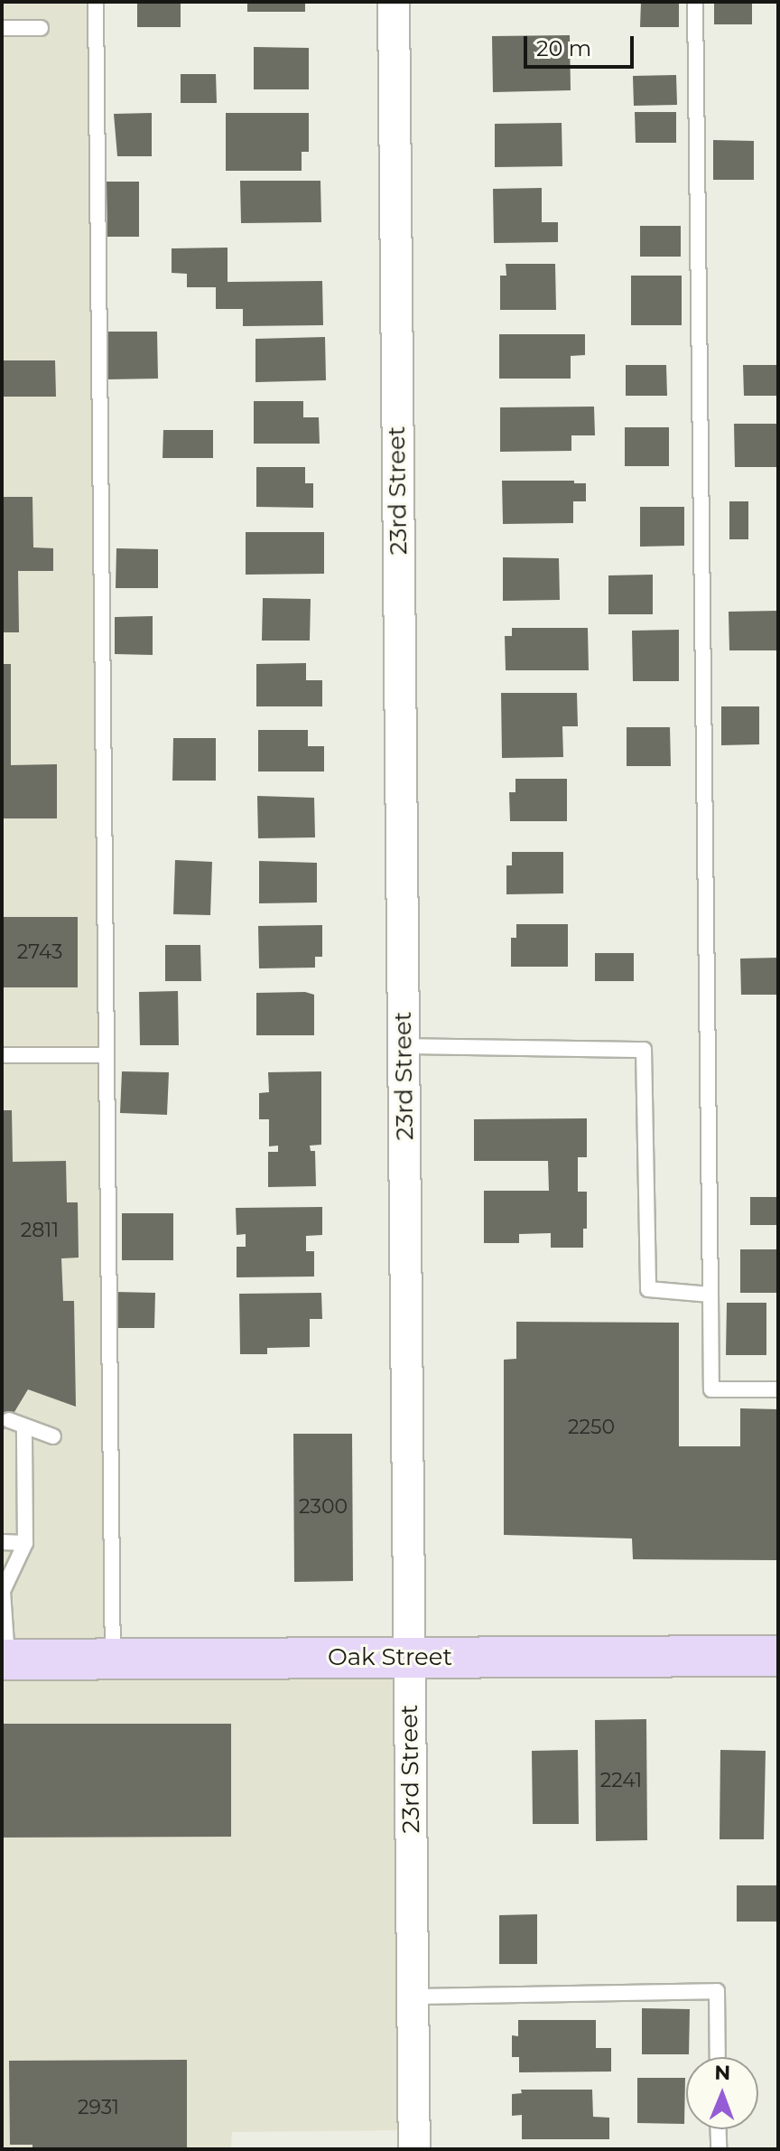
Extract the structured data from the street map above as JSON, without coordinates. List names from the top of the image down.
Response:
{
  "streets": {
    "street": ["23rd Street", "Oak Street"]
  },
  "crossings": [
    ["23rd Street", "Oak Street"]
  ],
  "house_numbers": [
    "2743",
    "2811",
    "2250",
    "2300",
    "2241",
    "2931"
  ],
  "scale_bar": "20 m",
  "north": "top"
}
